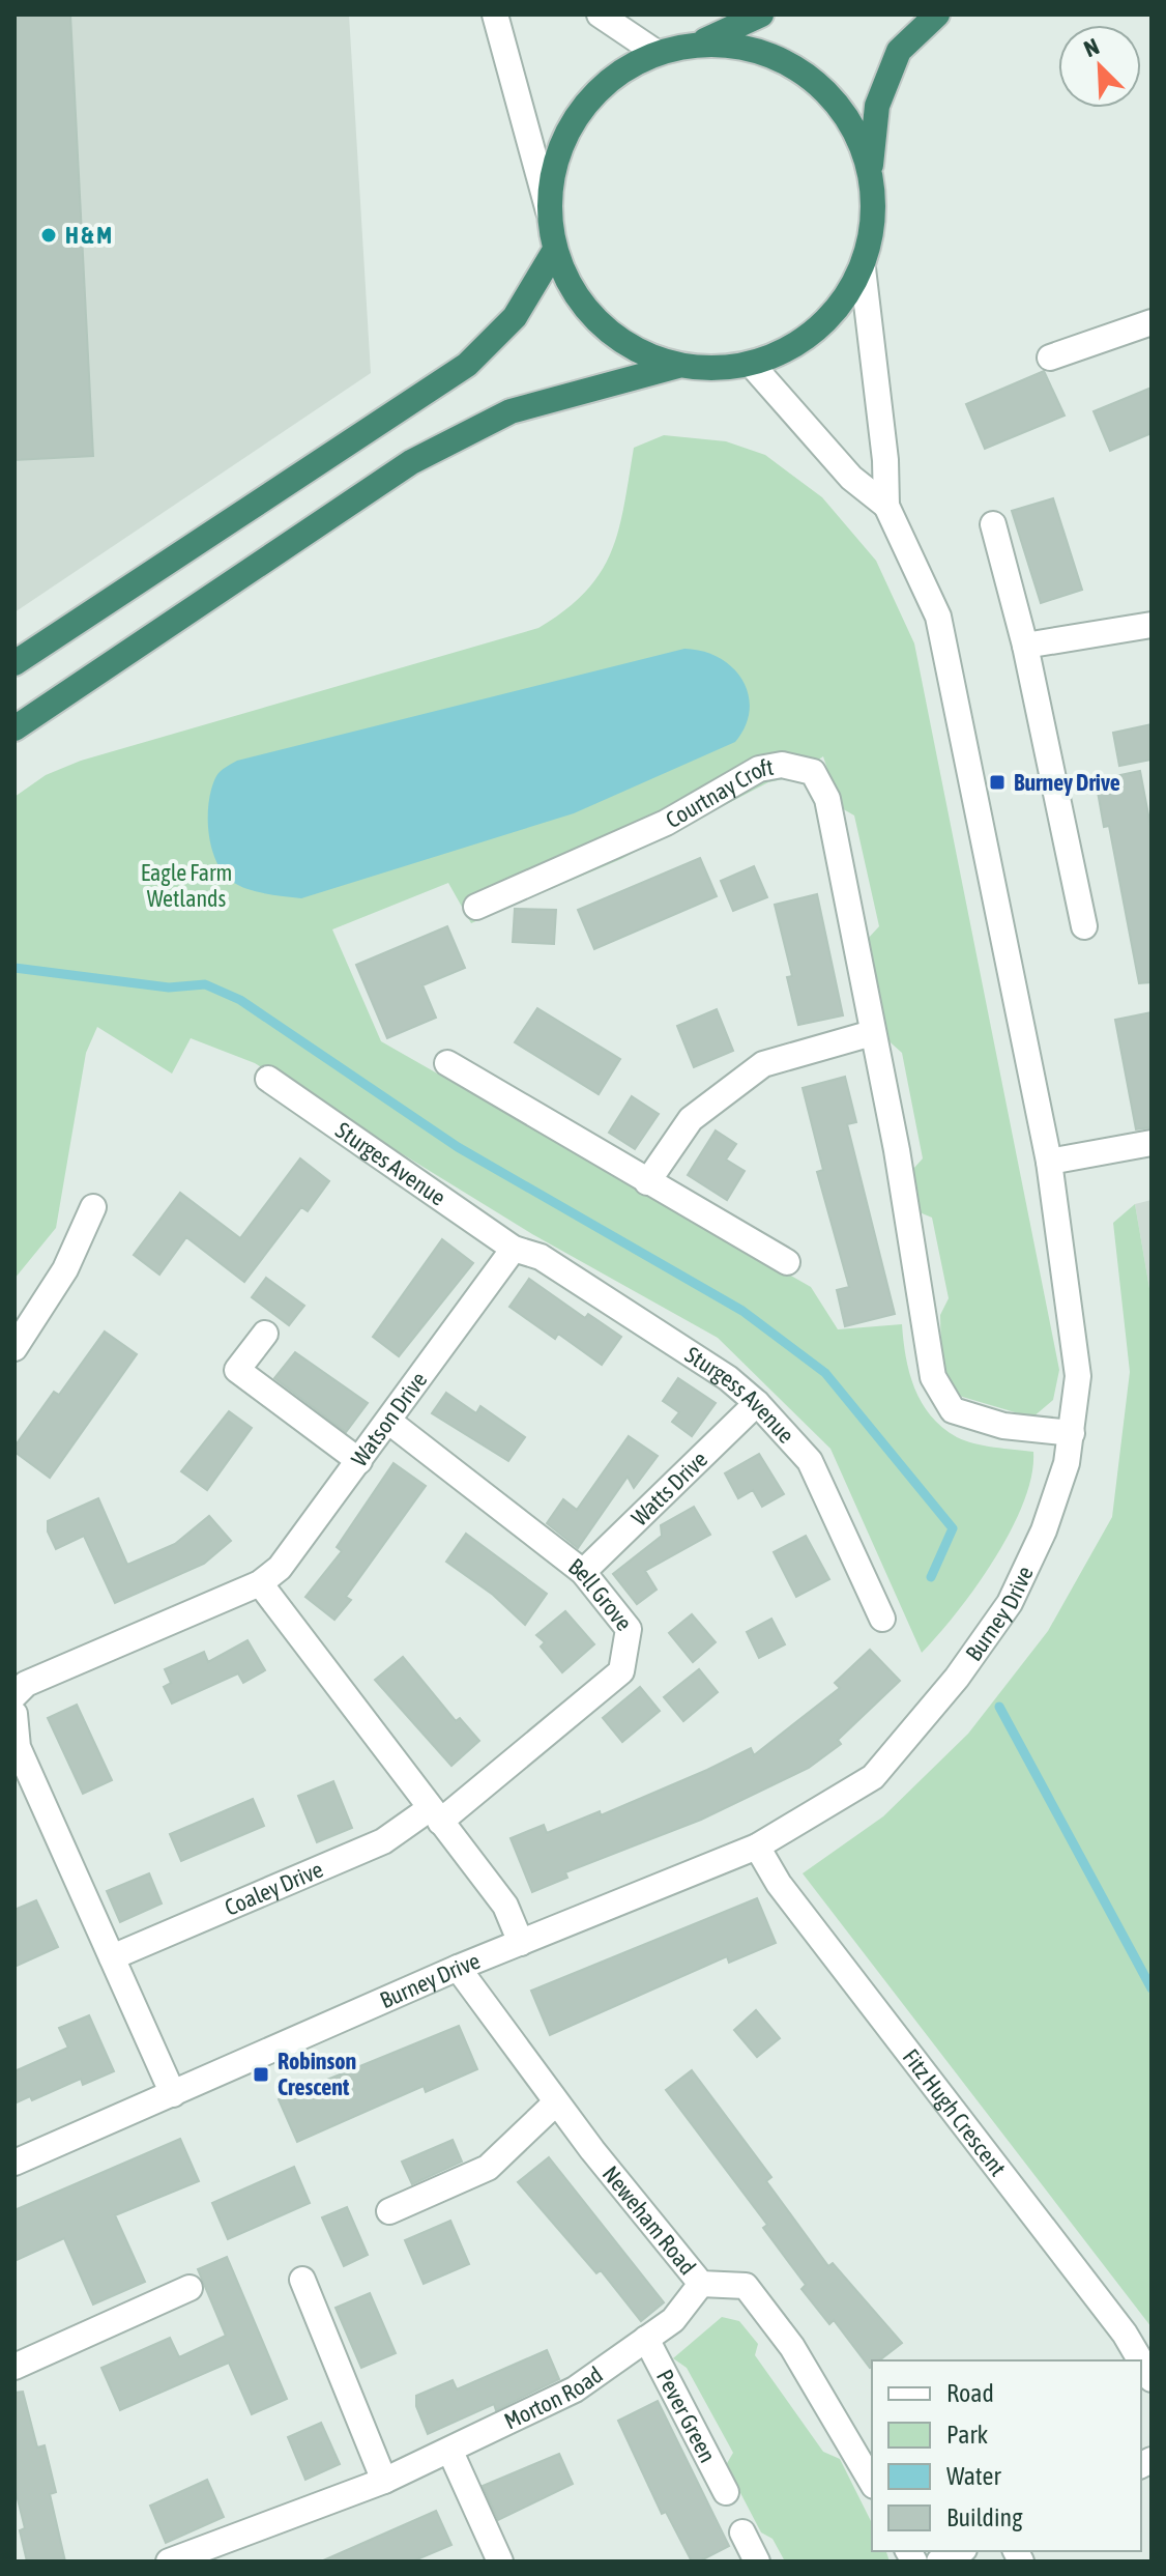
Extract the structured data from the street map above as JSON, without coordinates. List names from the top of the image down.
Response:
{
  "streets": {
    "street": [
      "Courtnay Croft",
      "Sturges Avenue",
      "Sturgess Avenue",
      "Watson Drive",
      "Watts Drive",
      "Bell Grove",
      "Burney Drive",
      "Coaley Drive",
      "Fitz Hugh Crescent",
      "Neweham Road",
      "Morton Road",
      "Pever Green"
    ]
  },
  "crossings": [
    ["Courtnay Croft", "Burney Drive"],
    ["Sturges Avenue", "Sturgess Avenue"],
    ["Sturges Avenue", "Watson Drive"],
    ["Sturgess Avenue", "Watson Drive"],
    ["Sturgess Avenue", "Watts Drive"],
    ["Watson Drive", "Bell Grove"],
    ["Watts Drive", "Bell Grove"],
    ["Bell Grove", "Coaley Drive"],
    ["Burney Drive", "Fitz Hugh Crescent"],
    ["Burney Drive", "Neweham Road"],
    ["Neweham Road", "Morton Road"],
    ["Morton Road", "Pever Green"]
  ],
  "parks": ["Eagle Farm Wetlands"],
  "places": {
    "other": ["H & M"],
    "transit": ["Burney Drive", "Robinson Crescent"]
  },
  "legend": [
    "Road",
    "Park",
    "Water",
    "Building"
  ],
  "north": "top left"
}
